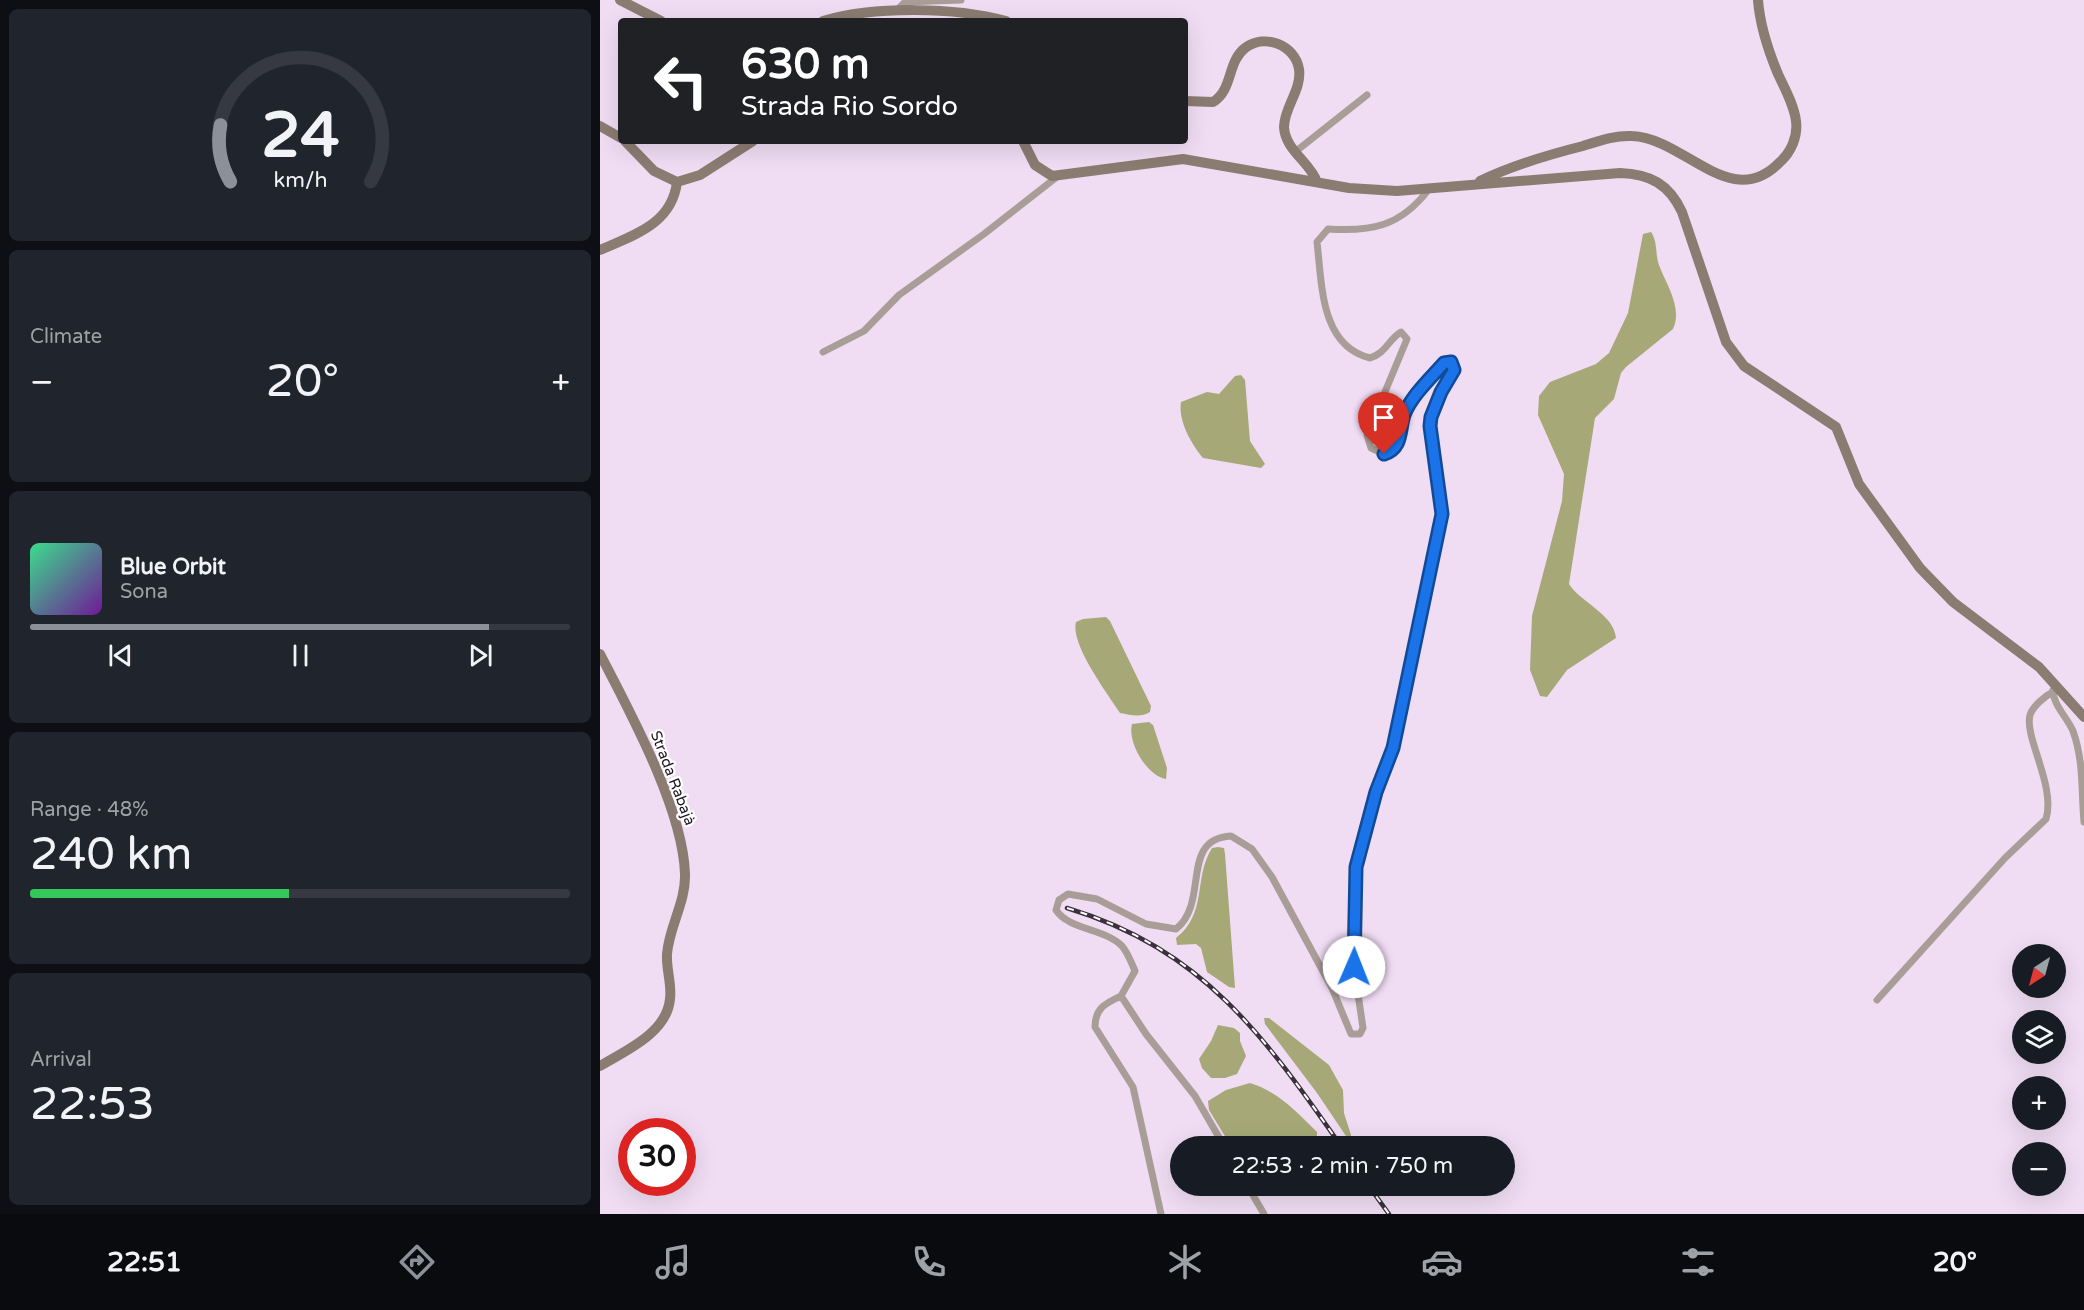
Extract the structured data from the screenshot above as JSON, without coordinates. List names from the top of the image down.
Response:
{
  "streets": {
    "street": ["Strada Rabajà"]
  },
  "north": "bottom left",
  "page": {
    "turn": ["630 m", "Strada Rio Sordo"],
    "tile": [
      "Climate",
      ["Range · 48%", "240 km"],
      ["Arrival", "22:53"]
    ],
    "heat": ["−", "20°", "+"],
    "song": ["Blue Orbit", "Sona"],
    "map_buttons": ["+", "−"],
    "limit": "30",
    "trip": "22:53 · 2 min · 750 m",
    "tabs": ["22:51", "20°"],
    "gauge": ["24", "km/h"]
  }
}
